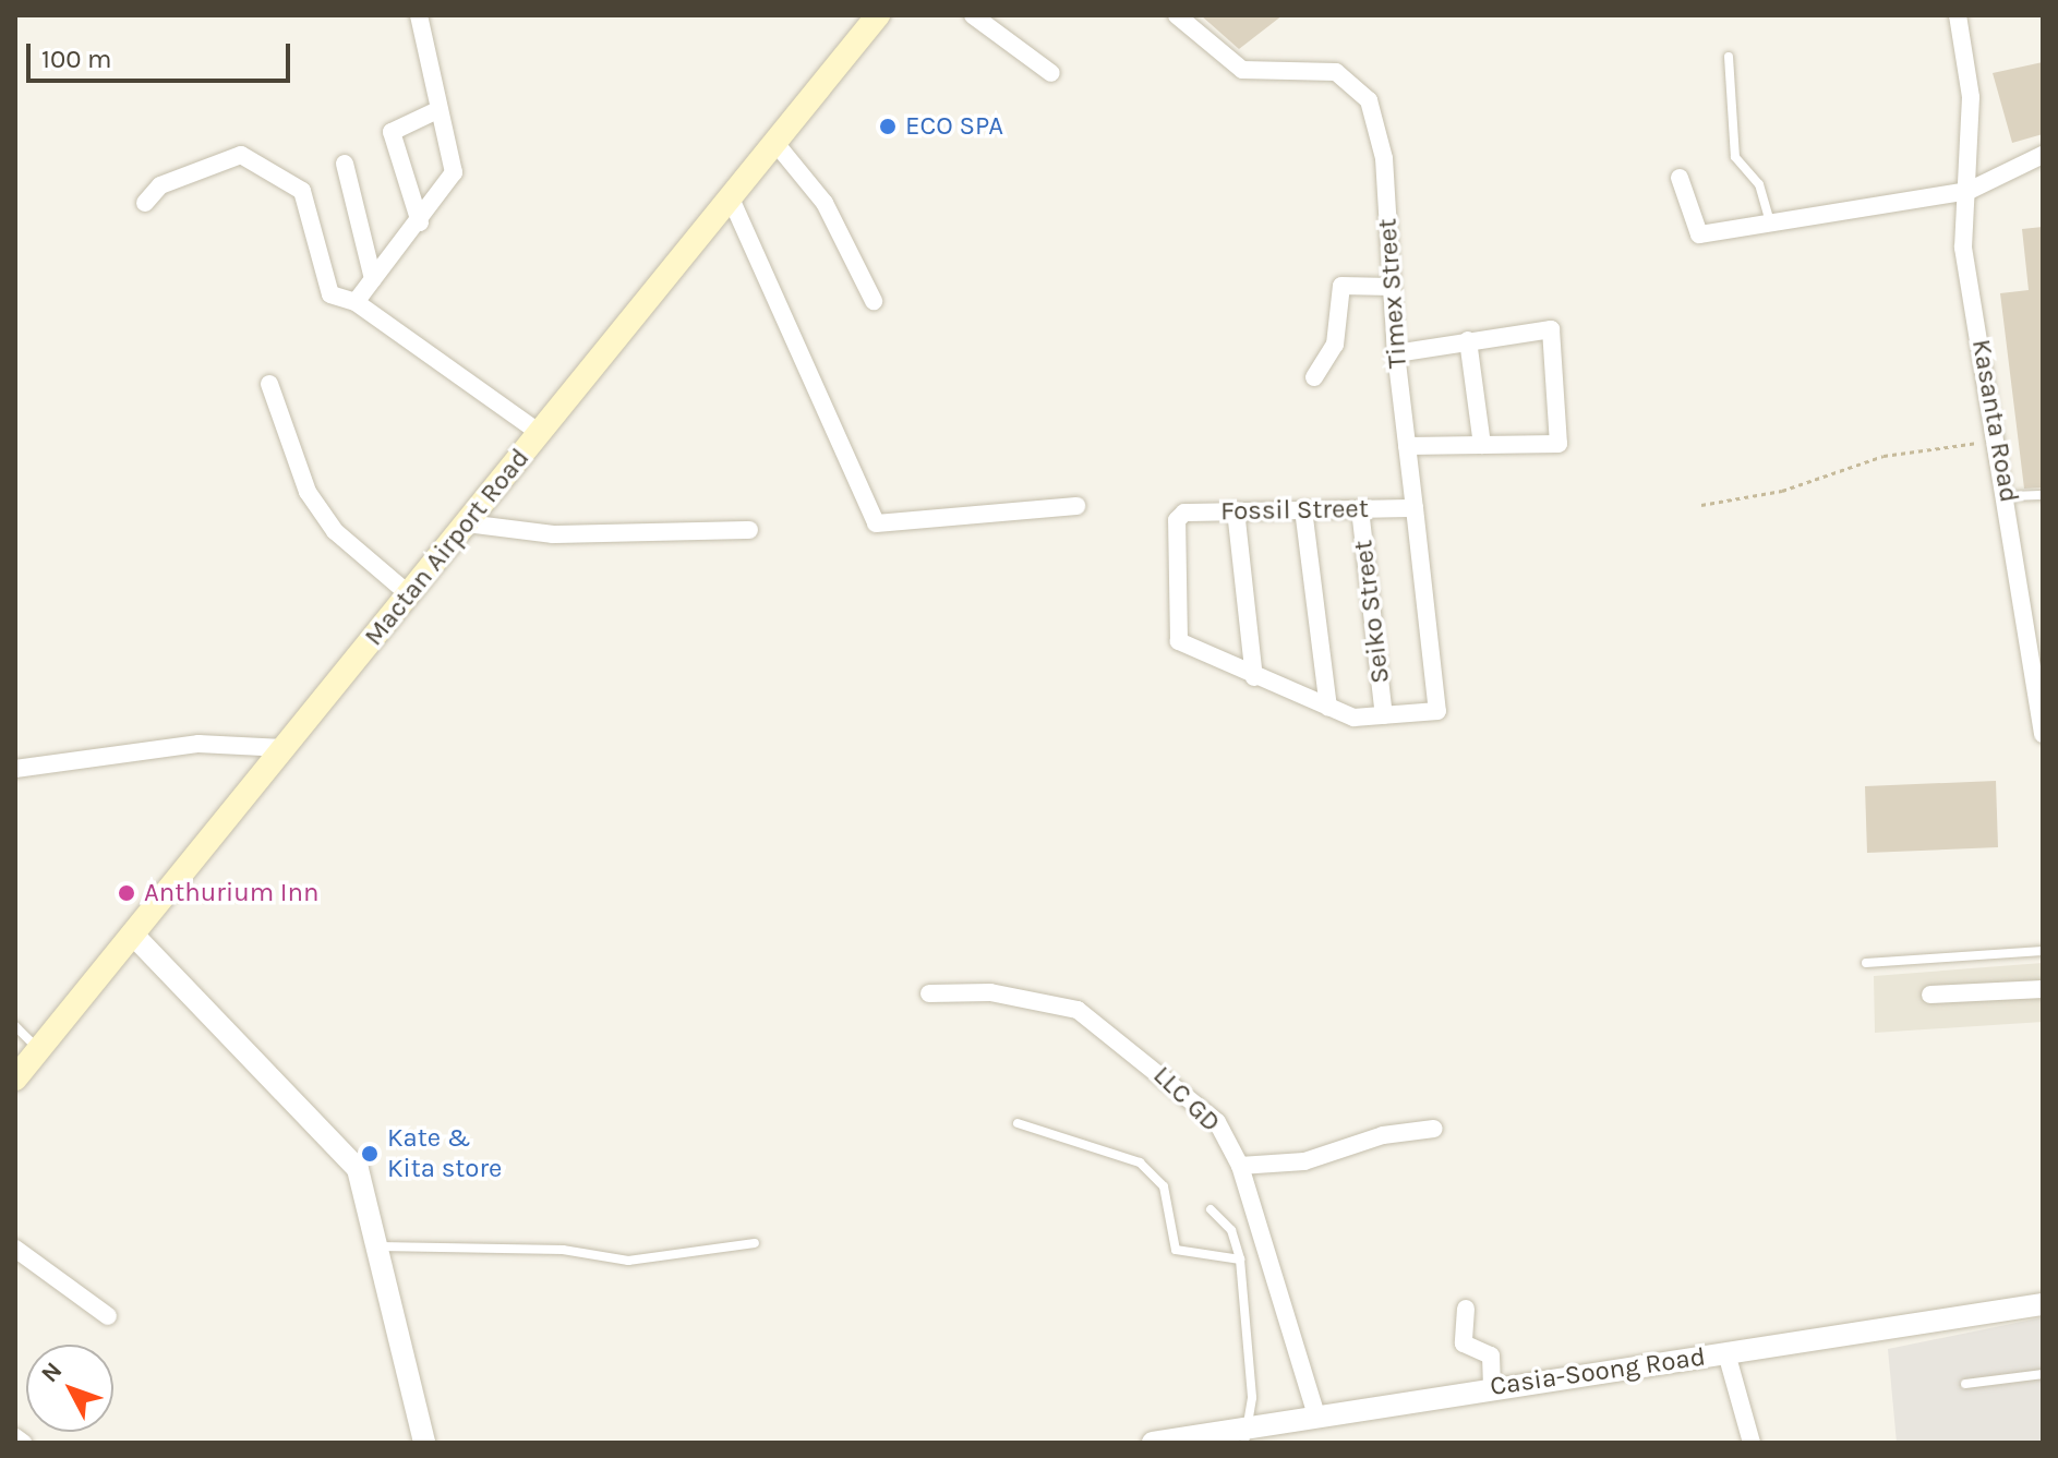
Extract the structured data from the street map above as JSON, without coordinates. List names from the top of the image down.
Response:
{
  "streets": {
    "main road": ["Mactan Airport Road"],
    "street": [
      "Timex Street",
      "Kasanta Road",
      "Fossil Street",
      "Seiko Street",
      "LLC GD",
      "Casia-Soong Road"
    ]
  },
  "crossings": [
    ["Timex Street", "Fossil Street"],
    ["Timex Street", "Seiko Street"],
    ["Fossil Street", "Seiko Street"],
    ["LLC GD", "Casia-Soong Road"]
  ],
  "places": ["ECO SPA", "Anthurium Inn", "Kate & Kita store"],
  "scale_bar": "100 m",
  "north": "top left"
}
